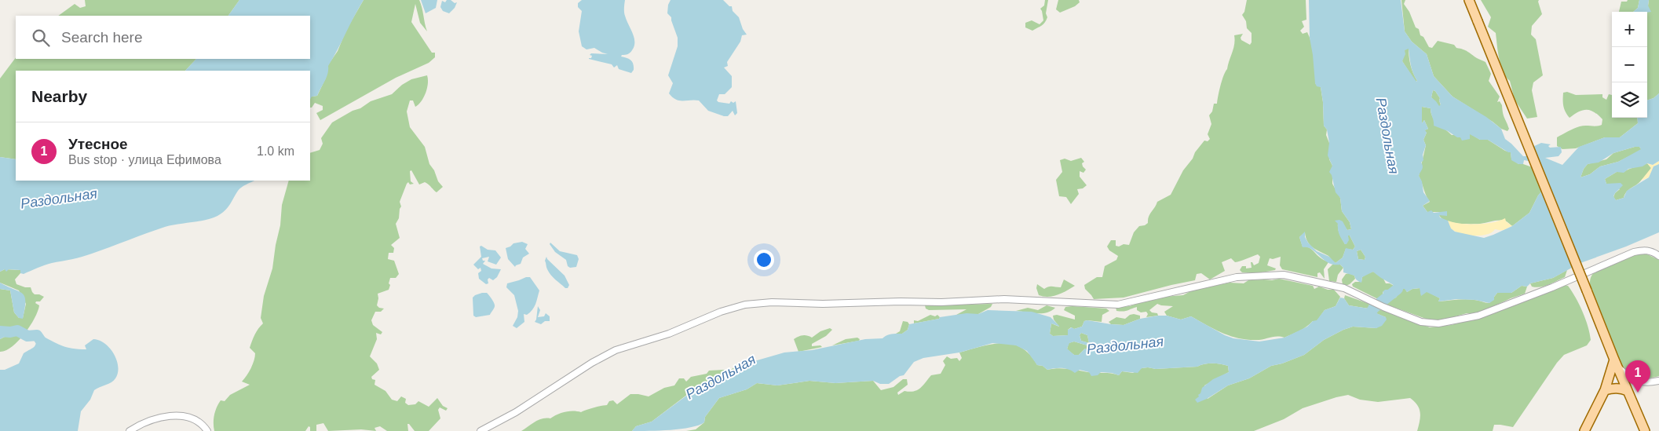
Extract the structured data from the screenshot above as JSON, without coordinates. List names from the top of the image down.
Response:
{
  "water": ["Раздольная"],
  "page": {
    "map_buttons": ["+", "−"],
    "search": "Search here",
    "heading": "Nearby",
    "list": [
      {
        "mark": "1",
        "name": "Утесное",
        "note": "Bus stop · улица Ефимова",
        "value": "1.0 km"
      }
    ],
    "pins": "1"
  }
}
